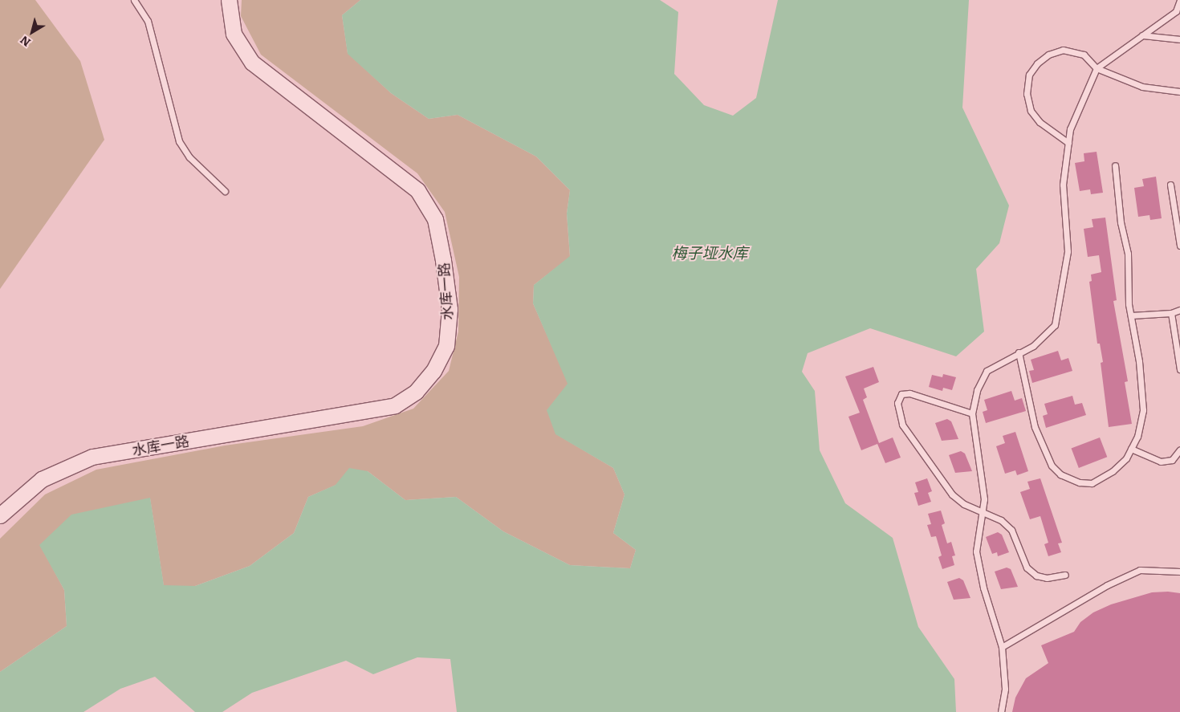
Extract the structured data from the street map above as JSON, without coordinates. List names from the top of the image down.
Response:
{
  "streets": {
    "street": ["水库一路"]
  },
  "water": ["梅子垭水库"],
  "north": "bottom left"
}
